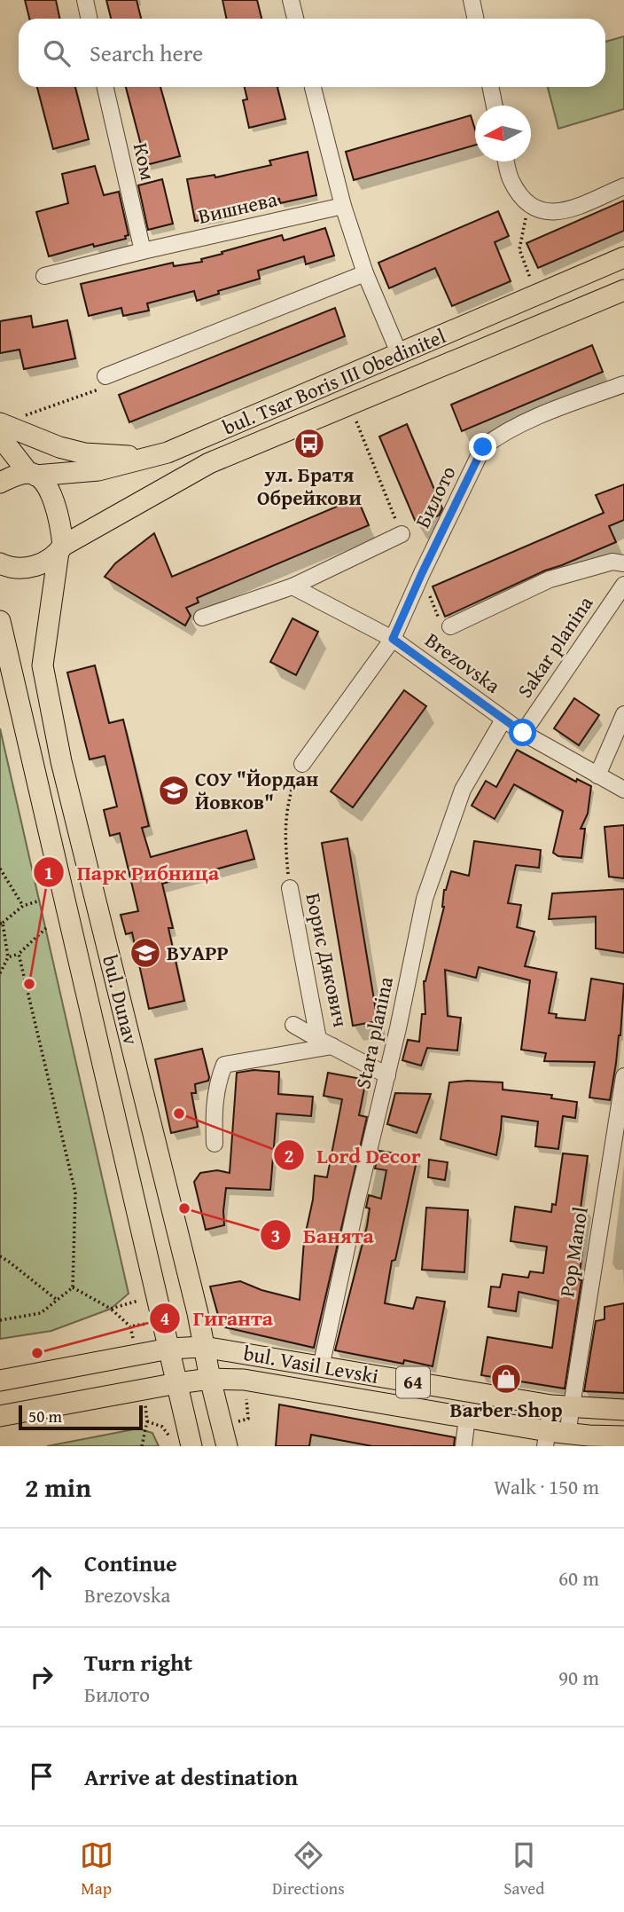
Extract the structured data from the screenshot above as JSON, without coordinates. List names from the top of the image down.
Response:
{
  "streets": {
    "main road": [
      "bul. Tsar Boris III Obedinitel",
      "bul. Dunav",
      "bul. Vasil Levski",
      "64"
    ],
    "street": [
      "Ком",
      "Вишнева",
      "Билото",
      "Sakar planina",
      "Brezovska",
      "Борис Дякович",
      "Stara planina",
      "Pop Manol"
    ]
  },
  "crossings": [
    ["Ком", "Вишнева"],
    ["bul. Tsar Boris III Obedinitel", "bul. Dunav"],
    ["Билото", "Brezovska"],
    ["Sakar planina", "Brezovska"],
    ["Brezovska", "Stara planina"],
    ["Борис Дякович", "Stara planina"],
    ["bul. Dunav", "bul. Vasil Levski"],
    ["Stara planina", "bul. Vasil Levski"],
    ["Pop Manol", "bul. Vasil Levski"]
  ],
  "places": {
    "bus stop": ["ул. Братя Обрейкови"],
    "school or university": ["СОУ \"Йордан Йовков\"", "ВУАРР"],
    "other": [
      "Парк Рибница",
      "Lord Decor",
      "Банята",
      "Гиганта"
    ],
    "shop": ["Barber Shop"]
  },
  "scale_bar": "50 m",
  "north": "left",
  "page": {
    "search": "Search here",
    "scale": "50 m",
    "heading": ["2 min", "Walk · 150 m"],
    "list": [
      ["Continue", "Brezovska", "60 m"],
      ["Turn right", "Билото", "90 m"],
      "Arrive at destination"
    ],
    "nav": ["Map", "Directions", "Saved"]
  }
}
